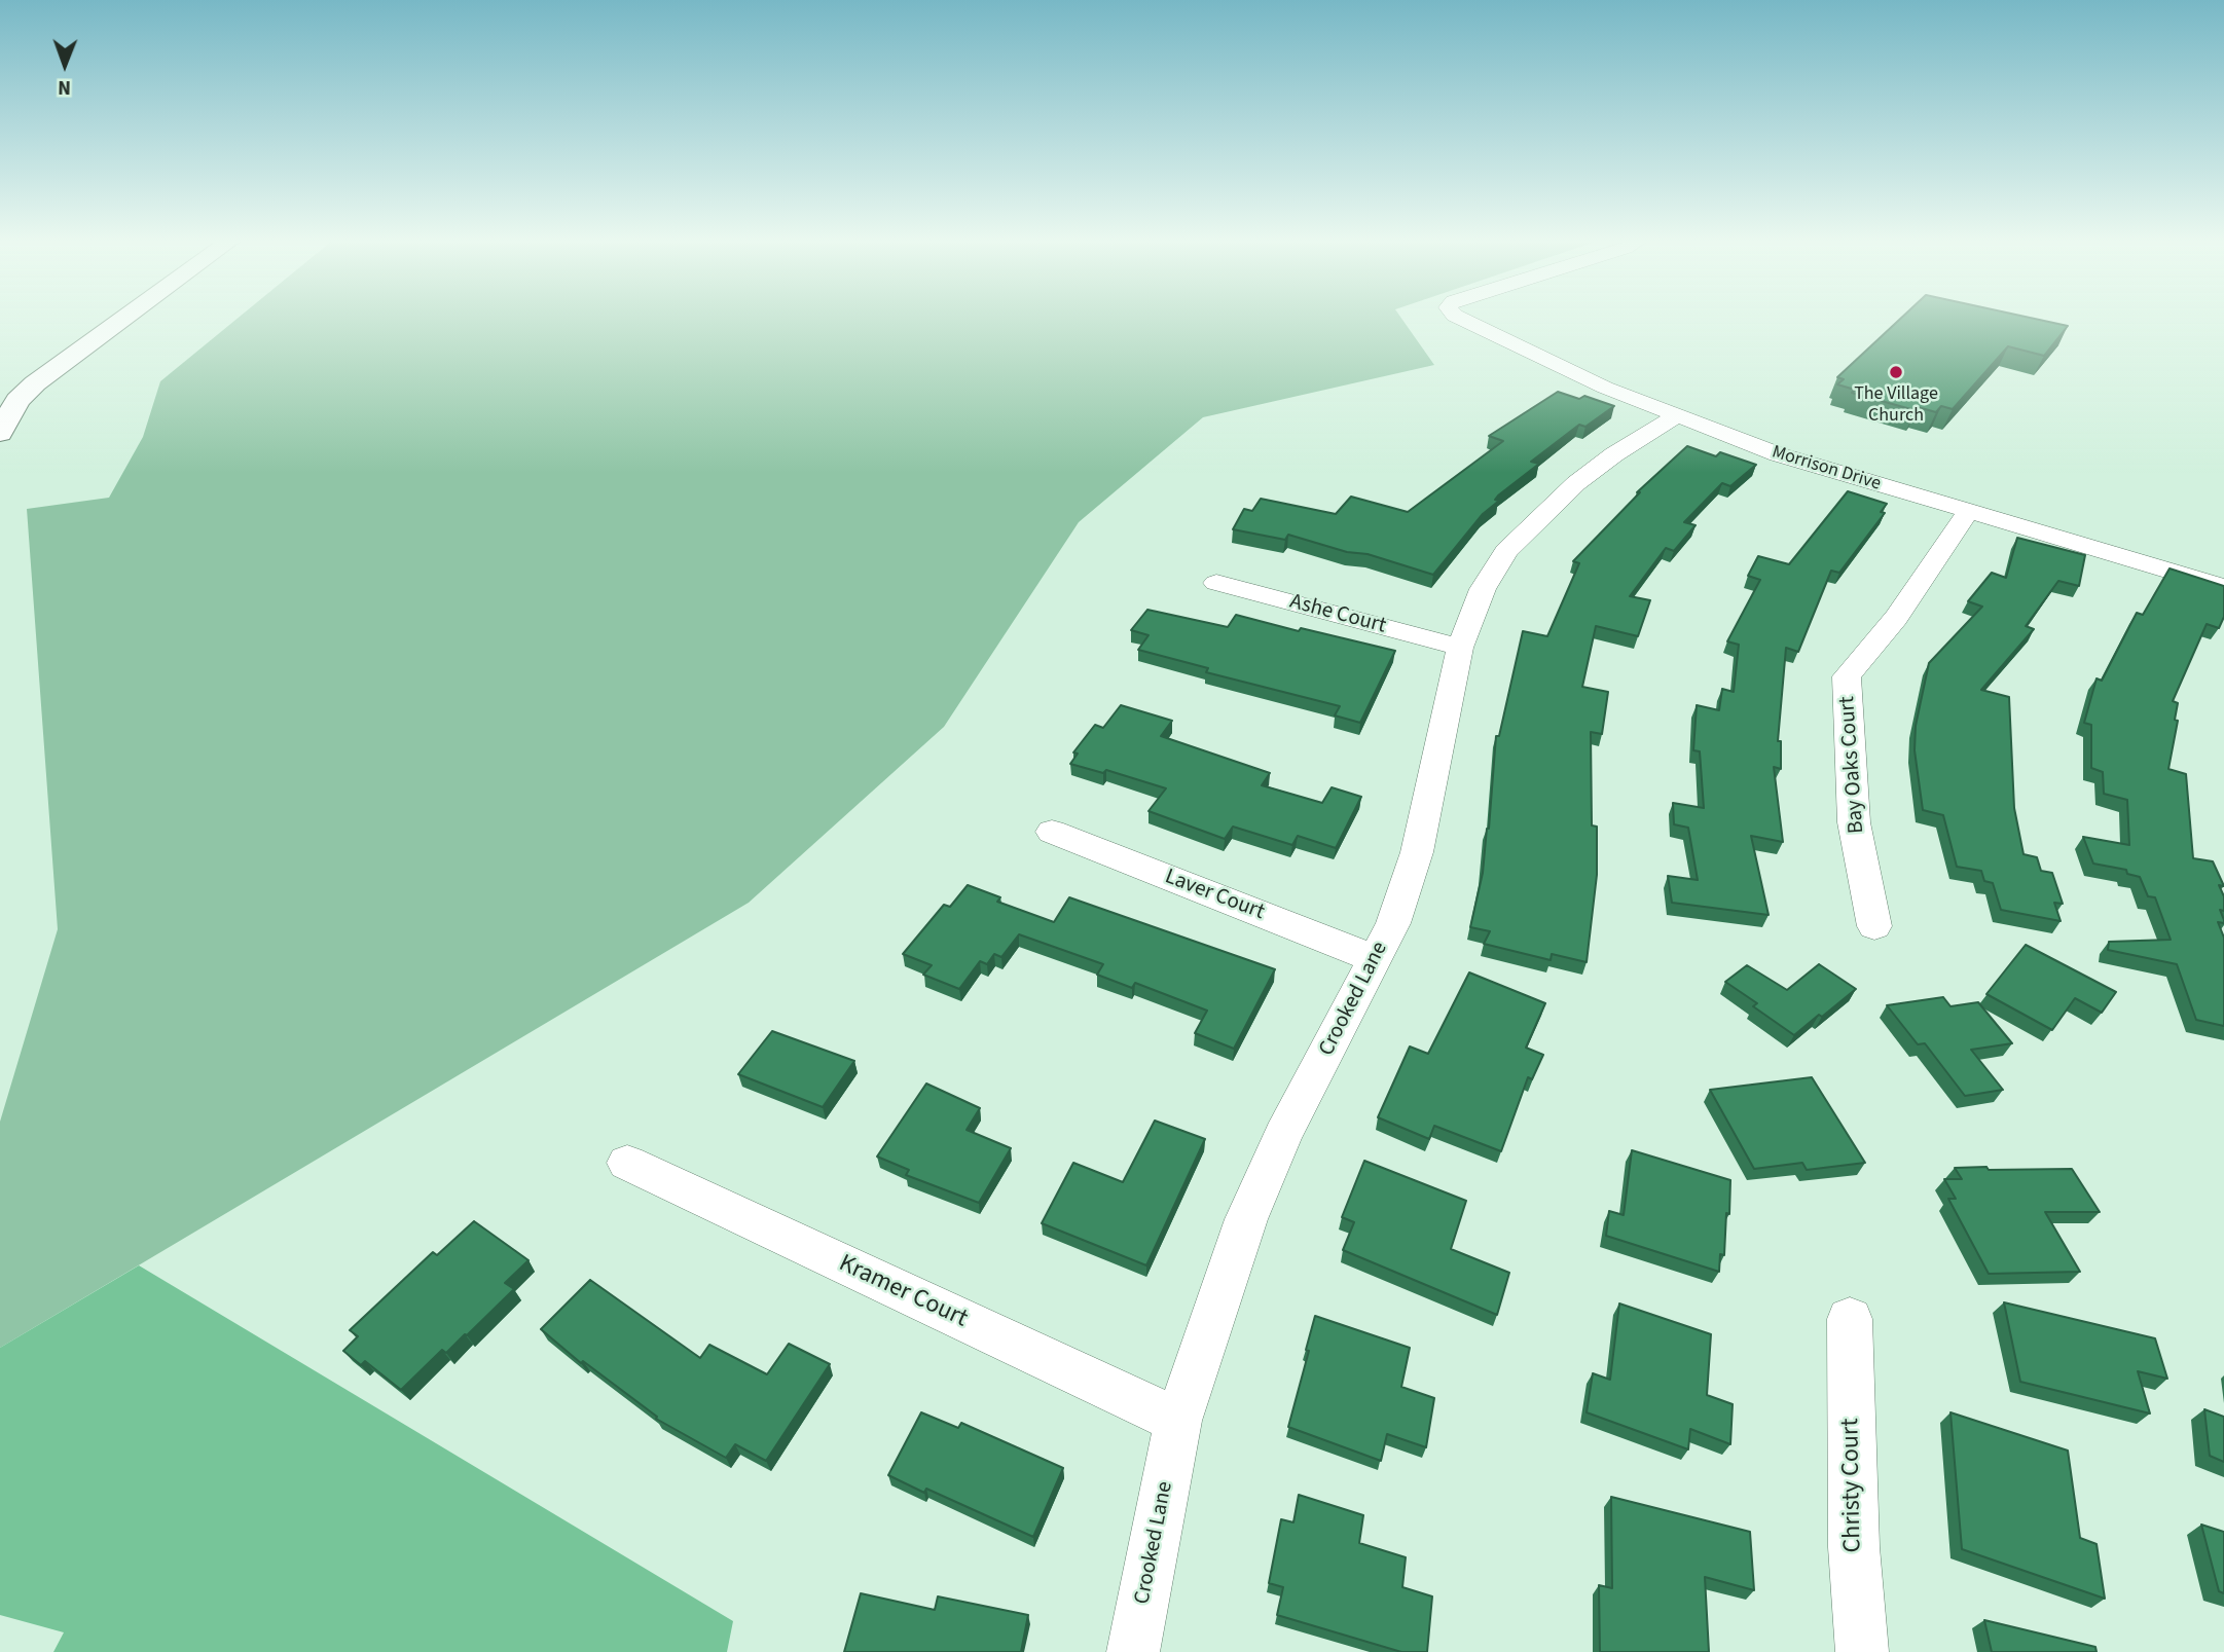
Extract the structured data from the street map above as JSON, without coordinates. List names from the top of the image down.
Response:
{
  "streets": {
    "street": [
      "Morrison Drive",
      "Ashe Court",
      "Bay Oaks Court",
      "Laver Court",
      "Crooked Lane",
      "Kramer Court",
      "Christy Court"
    ]
  },
  "crossings": [
    ["Morrison Drive", "Bay Oaks Court"],
    ["Morrison Drive", "Crooked Lane"],
    ["Ashe Court", "Crooked Lane"],
    ["Laver Court", "Crooked Lane"],
    ["Crooked Lane", "Kramer Court"]
  ],
  "places": ["The Village Church"],
  "north": "bottom"
}
